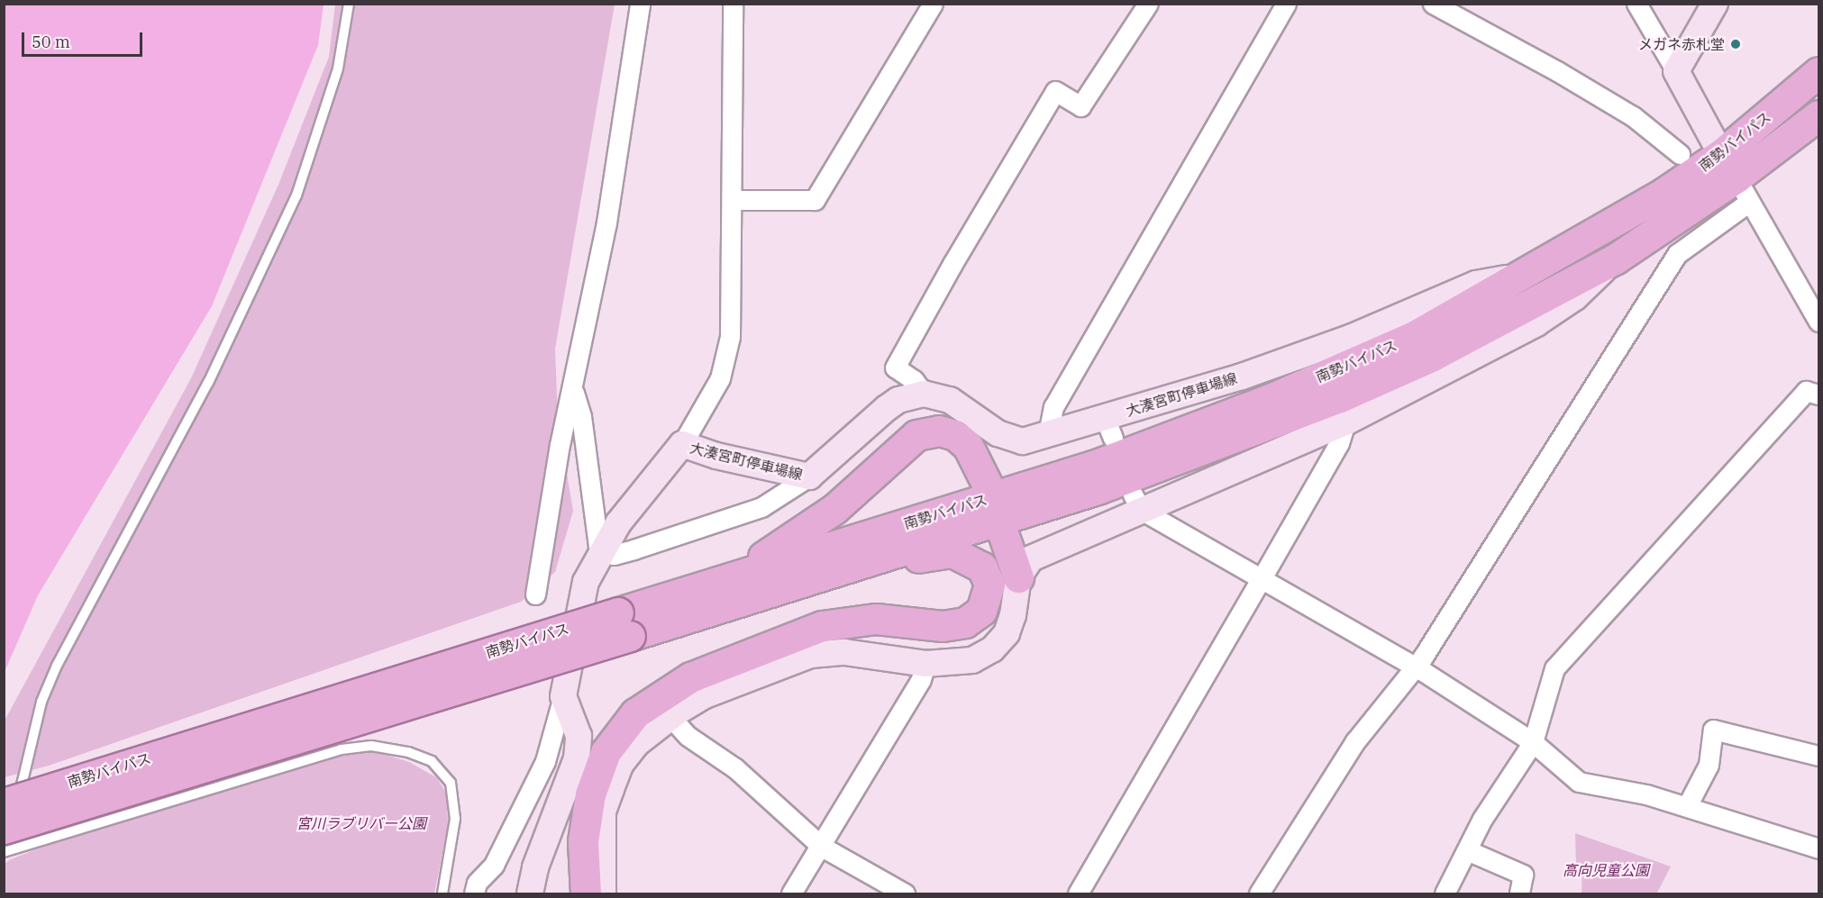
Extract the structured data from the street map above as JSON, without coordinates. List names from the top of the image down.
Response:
{
  "streets": {
    "highway": ["南勢バイパス"],
    "main road": ["大湊宮町停車場線"]
  },
  "crossings": [
    ["南勢バイパス", "大湊宮町停車場線"]
  ],
  "parks": ["宮川ラブリバー公園", "高向児童公園"],
  "places": ["メガネ赤札堂"],
  "scale_bar": "50 m"
}
